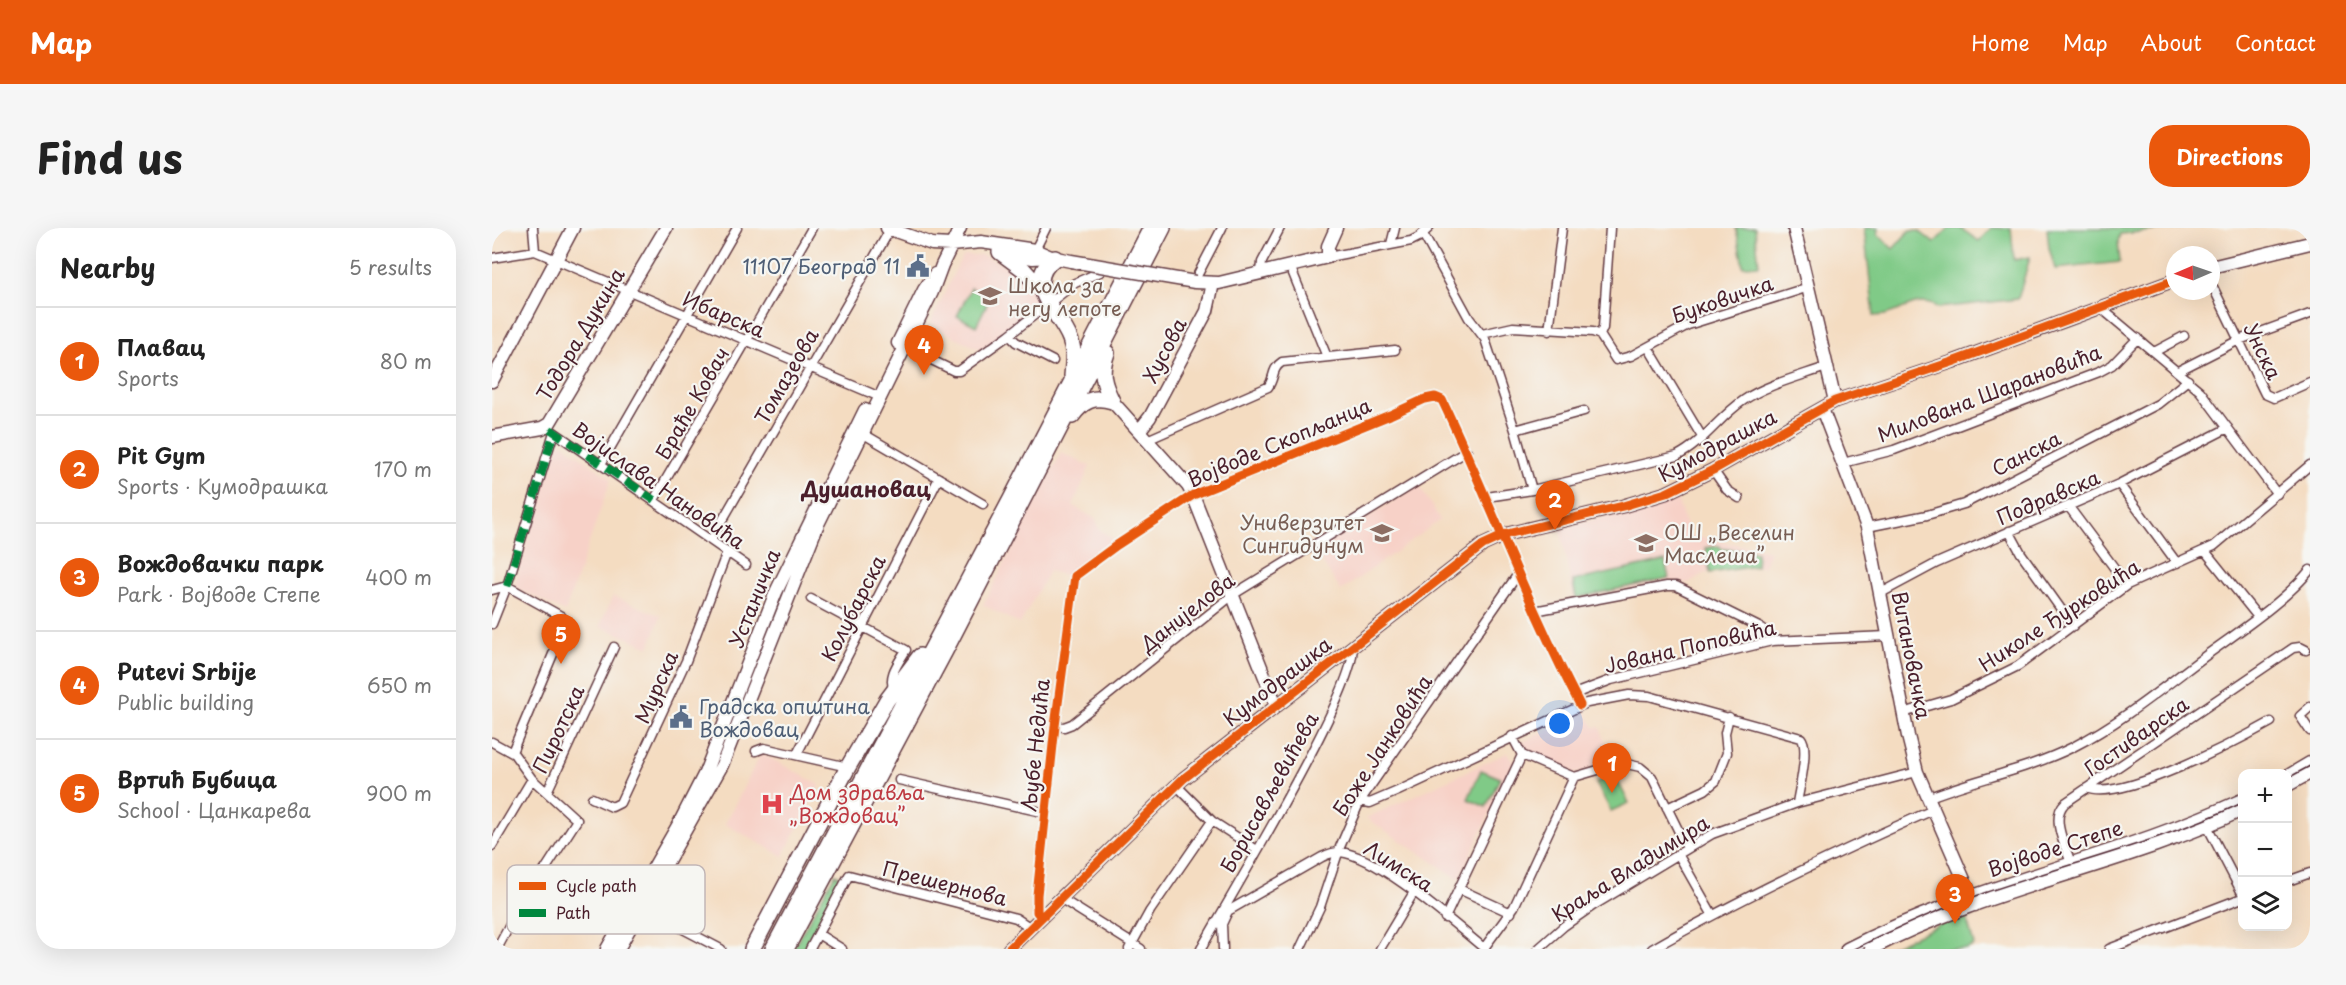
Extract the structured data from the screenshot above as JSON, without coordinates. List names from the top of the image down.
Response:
{
  "streets": {
    "main road": [
      "Тодора Дукина",
      "Хусова",
      "Кумодрашка",
      "Устаничка",
      "Витановачка",
      "Војводе Степе"
    ],
    "street": [
      "Буковичка",
      "Ибарска",
      "Унска",
      "Томазеова",
      "Милована Шарановића",
      "Браће Ковач",
      "Војводе Скопљанца",
      "Санска",
      "Војислава Нановића",
      "Подравска",
      "Колубарска",
      "Данијелова",
      "Николе Ђурковића",
      "Јована Поповића",
      "Мурска",
      "Пиротска",
      "Гостиварска",
      "Љубе Недића",
      "Боже Јанковића",
      "Борисављевићева",
      "Лимска",
      "Краља Владимира",
      "Прешернова"
    ]
  },
  "crossings": [
    ["Ибарска", "Тодора Дукина"],
    ["Ибарска", "Томазеова"],
    ["Ибарска", "Браће Ковач"],
    ["Ибарска", "Устаничка"],
    ["Тодора Дукина", "Војислава Нановића"],
    ["Томазеова", "Војислава Нановића"],
    ["Милована Шарановића", "Витановачка"],
    ["Браће Ковач", "Војислава Нановића"],
    ["Војводе Скопљанца", "Данијелова"],
    ["Војводе Скопљанца", "Љубе Недића"],
    ["Кумодрашка", "Витановачка"],
    ["Кумодрашка", "Љубе Недића"],
    ["Кумодрашка", "Борисављевићева"],
    ["Кумодрашка", "Прешернова"],
    ["Санска", "Витановачка"],
    ["Војислава Нановића", "Мурска"],
    ["Подравска", "Витановачка"],
    ["Данијелова", "Љубе Недића"],
    ["Николе Ђурковића", "Витановачка"],
    ["Јована Поповића", "Витановачка"],
    ["Витановачка", "Гостиварска"],
    ["Витановачка", "Војводе Степе"],
    ["Витановачка", "Краља Владимира"],
    ["Боже Јанковића", "Лимска"]
  ],
  "districts": ["Душановац"],
  "places": {
    "public building": ["11107 Београд 11", "Градска општина Вождовац"],
    "school or university": ["Школа за негу лепоте", "Универзитет Сингидунум", "ОШ „Веселин Маслеша”"],
    "hospital": ["Дом здравља „Вождовац”"]
  },
  "legend": ["Cycle path", "Path"],
  "north": "left",
  "page": {
    "header": "Map",
    "nav": [
      "Home",
      "Map",
      "About",
      "Contact"
    ],
    "title": "Find us",
    "buttons": "Directions",
    "heading": ["Nearby", "5 results"],
    "list": [
      {
        "mark": "1",
        "name": "Плавац",
        "note": "Sports",
        "value": "80 m"
      },
      {
        "mark": "2",
        "name": "Pit Gym",
        "note": "Sports · Кумодрашка",
        "value": "170 m"
      },
      {
        "mark": "3",
        "name": "Вождовачки парк",
        "note": "Park · Војводе Степе",
        "value": "400 m"
      },
      {
        "mark": "4",
        "name": "Putevi Srbije",
        "note": "Public building",
        "value": "650 m"
      },
      {
        "mark": "5",
        "name": "Вртић Бубица",
        "note": "School · Цанкарева",
        "value": "900 m"
      }
    ],
    "pins": [
      "4",
      "2",
      "5",
      "1",
      "3"
    ],
    "map_buttons": ["+", "−"]
  }
}
